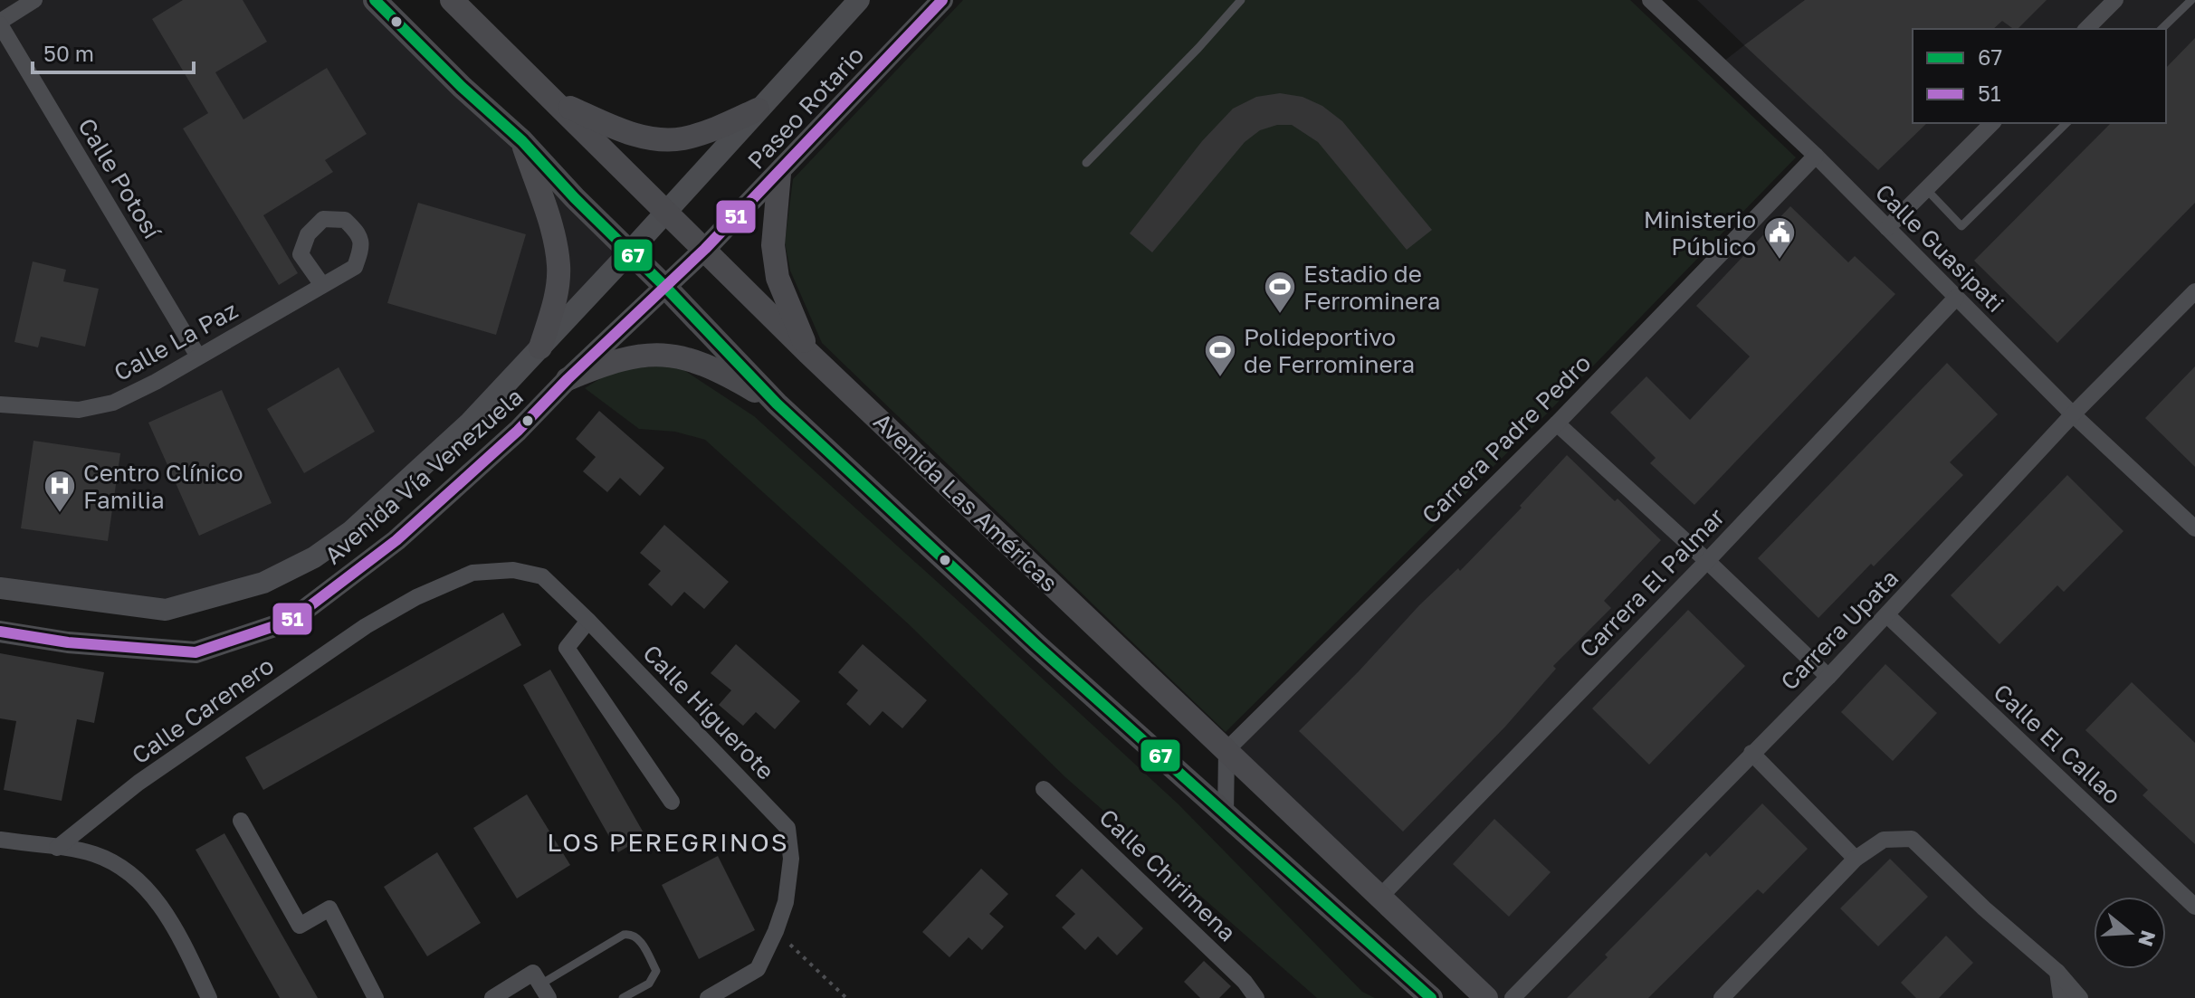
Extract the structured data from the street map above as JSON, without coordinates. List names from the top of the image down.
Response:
{
  "streets": {
    "main road": ["Avenida Las Américas"],
    "street": [
      "Paseo Rotario",
      "Calle Potosí",
      "Calle Guasipati",
      "Calle La Paz",
      "Carrera Padre Pedro",
      "Avenida Vía Venezuela",
      "Carrera El Palmar",
      "Carrera Upata",
      "Calle Carenero",
      "Calle Higuerote",
      "Calle El Callao",
      "Calle Chirimena"
    ]
  },
  "crossings": [
    ["Paseo Rotario", "Avenida Vía Venezuela"],
    ["Paseo Rotario", "Avenida Las Américas"],
    ["Calle Potosí", "Calle La Paz"],
    ["Calle Guasipati", "Carrera Padre Pedro"],
    ["Calle Guasipati", "Carrera El Palmar"],
    ["Calle Guasipati", "Carrera Upata"],
    ["Carrera Padre Pedro", "Avenida Las Américas"],
    ["Avenida Vía Venezuela", "Avenida Las Américas"],
    ["Avenida Las Américas", "Carrera El Palmar"],
    ["Carrera Upata", "Calle El Callao"],
    ["Calle Carenero", "Calle Higuerote"]
  ],
  "districts": ["LOS PEREGRINOS"],
  "places": {
    "public building": ["Ministerio Público"],
    "sports": ["Estadio de Ferrominera", "Polideportivo de Ferrominera"],
    "hospital": ["Centro Clínico Familia"]
  },
  "lines": ["transit line 67", "transit line 51"],
  "legend": ["67", "51"],
  "scale_bar": "50 m",
  "north": "right"
}
